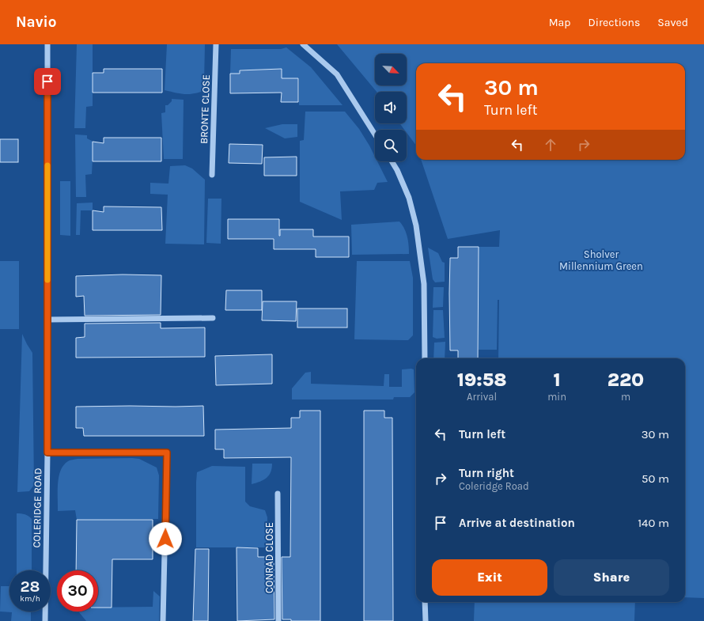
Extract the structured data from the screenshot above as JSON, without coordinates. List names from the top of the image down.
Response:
{
  "streets": {
    "street": ["BRONTE CLOSE", "COLERIDGE ROAD", "CONRAD CLOSE"]
  },
  "parks": ["Sholver Millennium Green"],
  "north": "bottom right",
  "page": {
    "header": "Navio",
    "nav": ["Map", "Directions", "Saved"],
    "turn": ["30 m", "Turn left"],
    "eta": [
      "19:58",
      "Arrival",
      "1",
      "min",
      "220",
      "m"
    ],
    "list": [
      {
        "name": "Turn left",
        "value": "30 m"
      },
      {
        "name": "Turn right",
        "note": "Coleridge Road",
        "value": "50 m"
      },
      {
        "name": "Arrive at destination",
        "value": "140 m"
      }
    ],
    "buttons": ["Exit", "Share"],
    "speed": "28 km/h",
    "limit": "30"
  }
}
